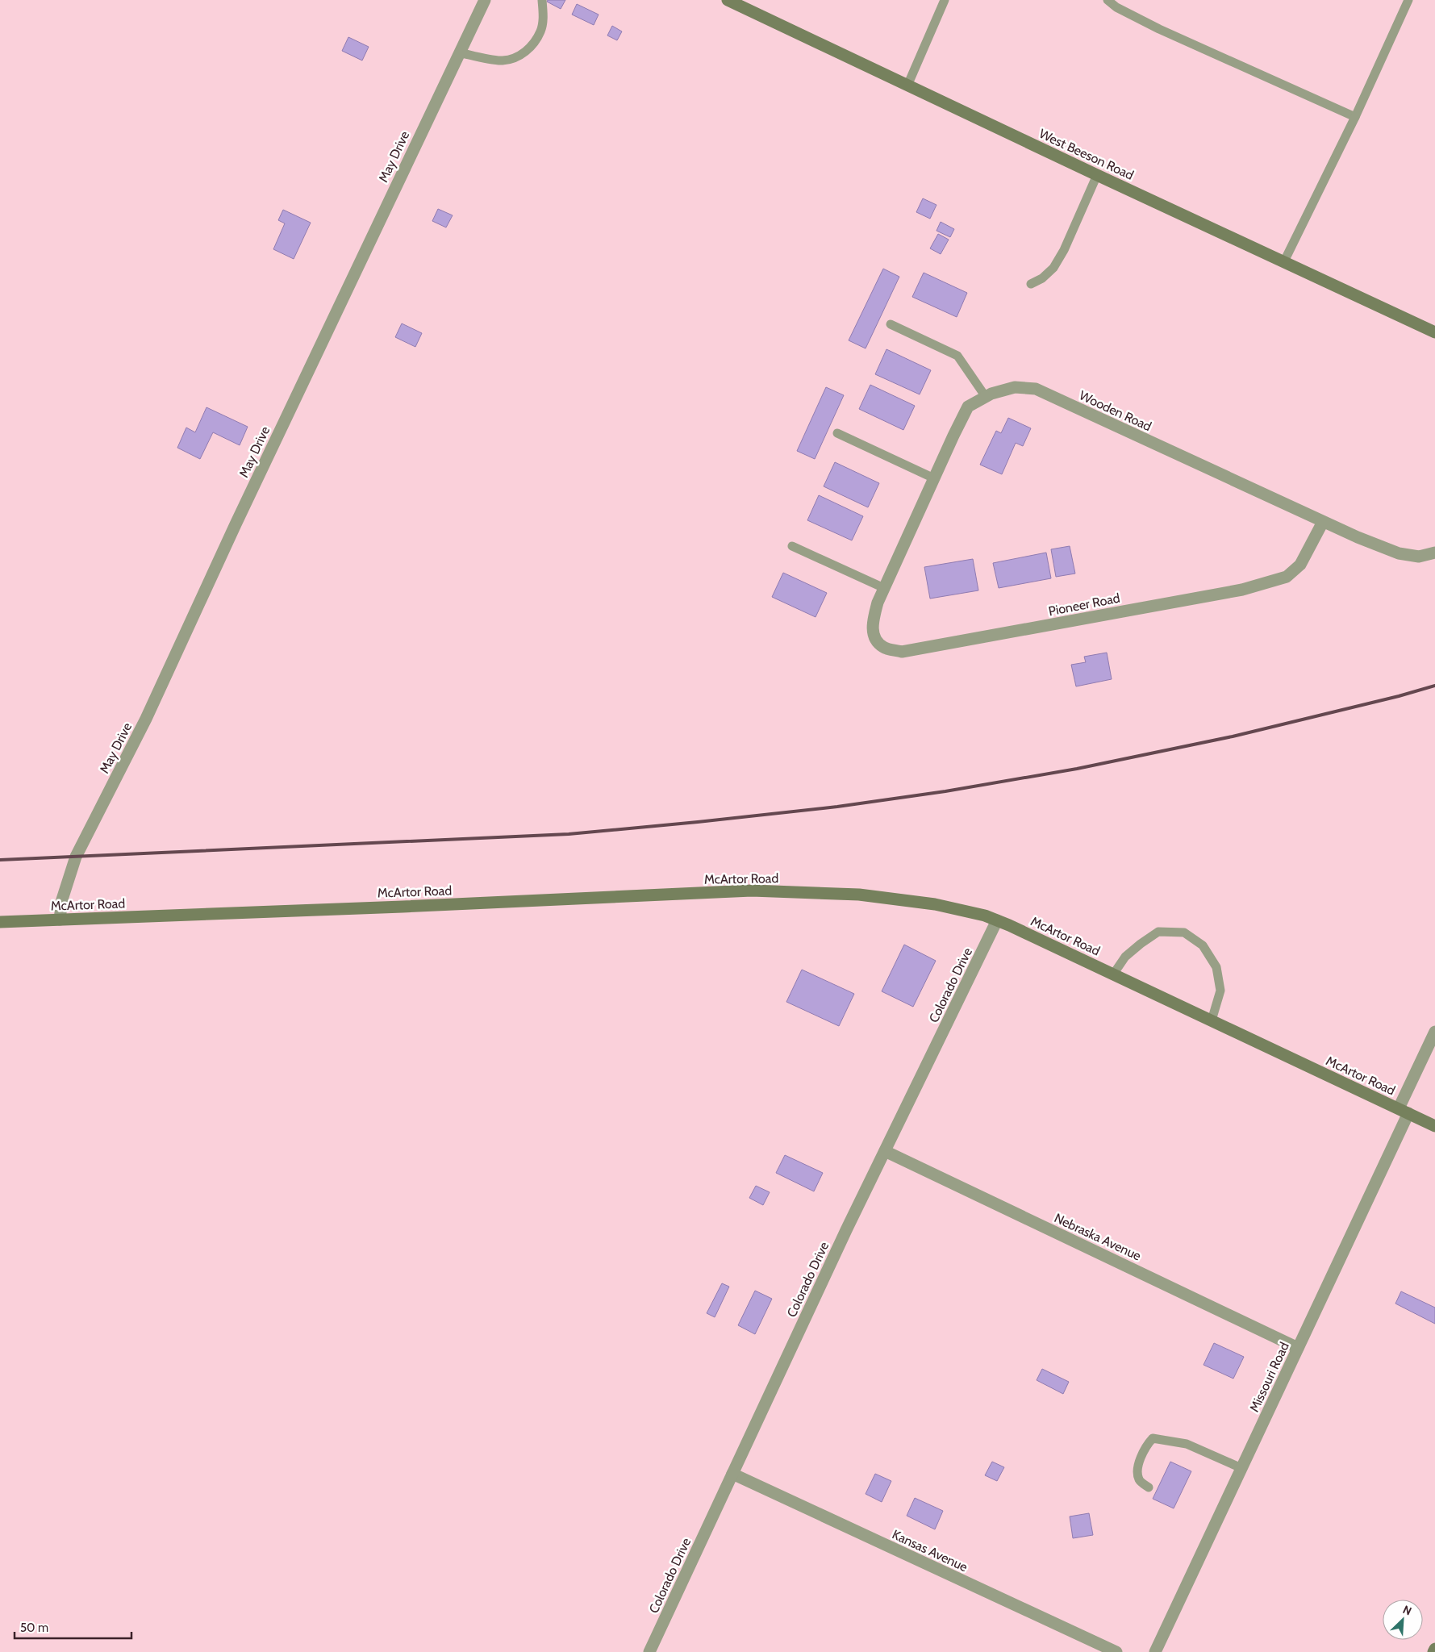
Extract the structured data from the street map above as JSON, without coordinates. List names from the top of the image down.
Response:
{
  "streets": {
    "main road": ["West Beeson Road", "McArtor Road"],
    "street": [
      "May Drive",
      "Wooden Road",
      "Pioneer Road",
      "Colorado Drive",
      "Nebraska Avenue",
      "Missouri Road",
      "Kansas Avenue"
    ]
  },
  "crossings": [
    ["May Drive", "McArtor Road"],
    ["Wooden Road", "Pioneer Road"],
    ["McArtor Road", "Colorado Drive"],
    ["McArtor Road", "Missouri Road"],
    ["Colorado Drive", "Nebraska Avenue"],
    ["Colorado Drive", "Kansas Avenue"],
    ["Nebraska Avenue", "Missouri Road"]
  ],
  "scale_bar": "50 m",
  "north": "top right"
}
